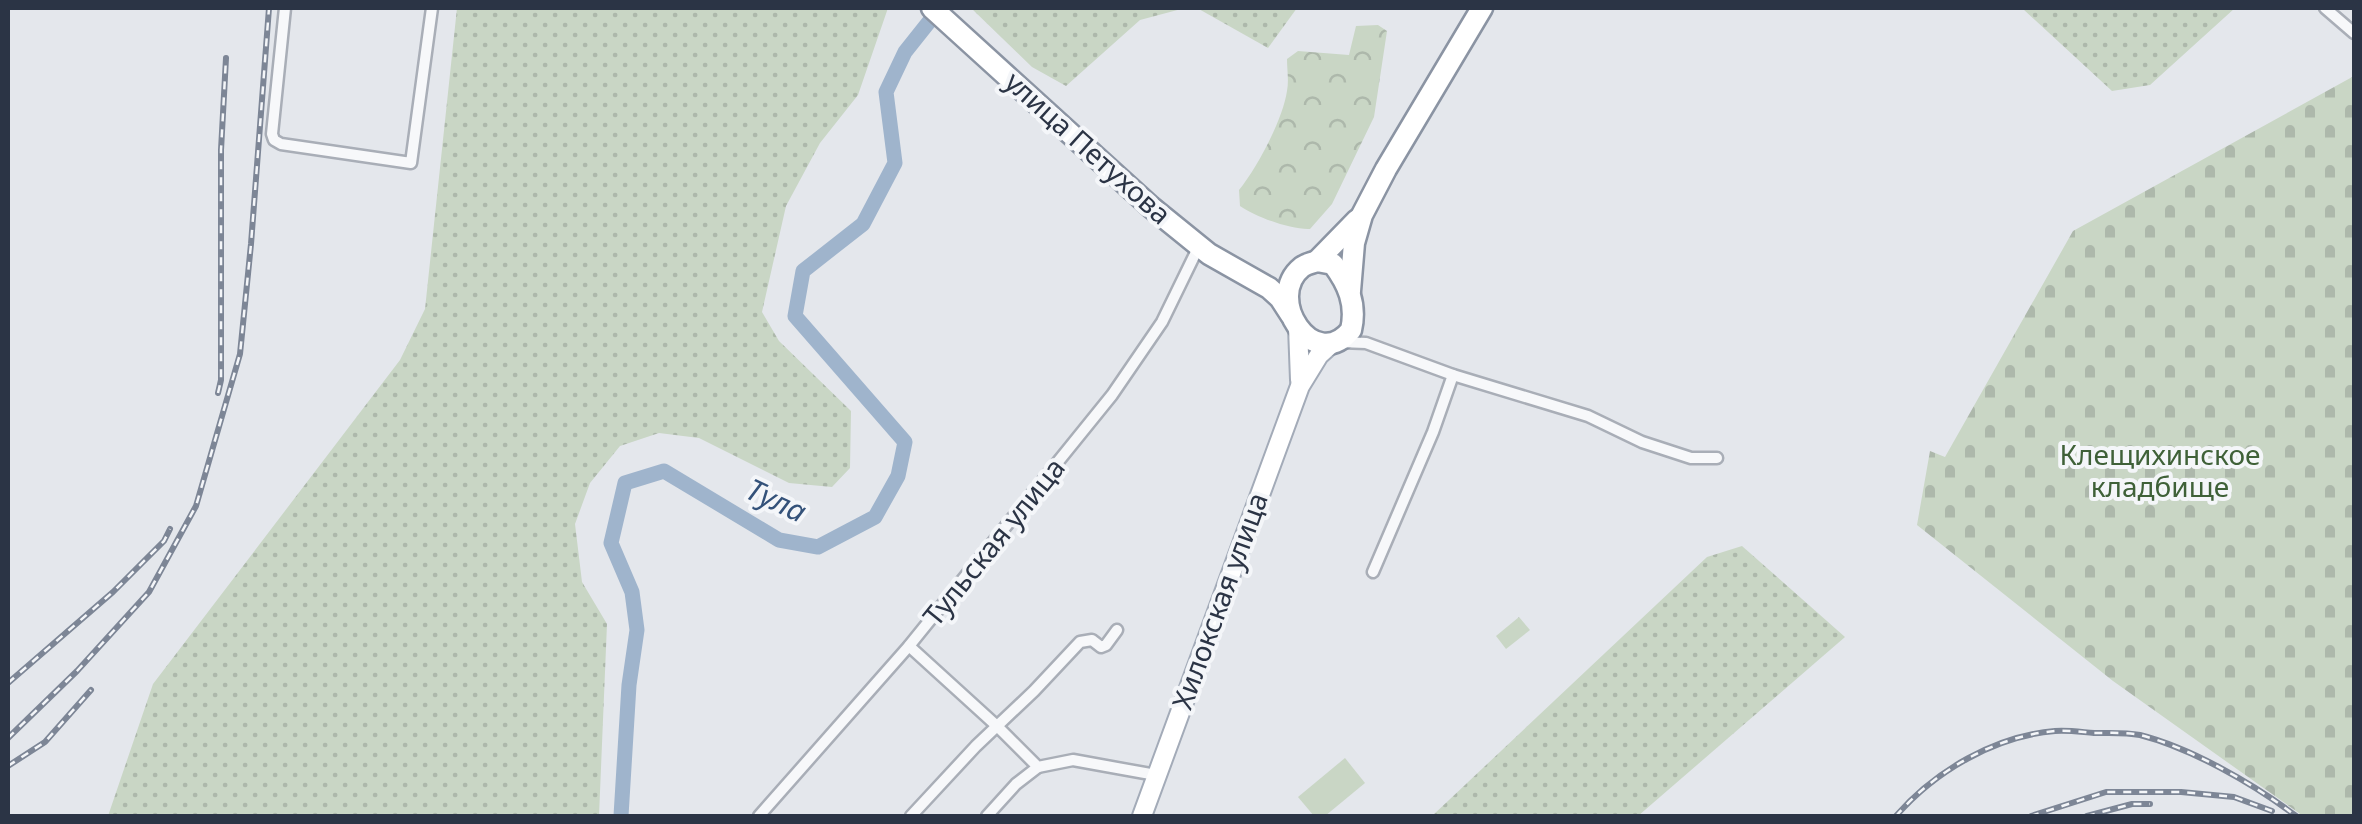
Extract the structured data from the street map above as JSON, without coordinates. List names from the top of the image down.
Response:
{
  "streets": {
    "highway": ["улица Петухова"],
    "main road": ["Хилокская улица"],
    "street": ["Тульская улица"]
  },
  "crossings": [
    ["улица Петухова", "Тульская улица"]
  ],
  "water": ["Тула"],
  "parks": ["Клещихинское кладбище"]
}
